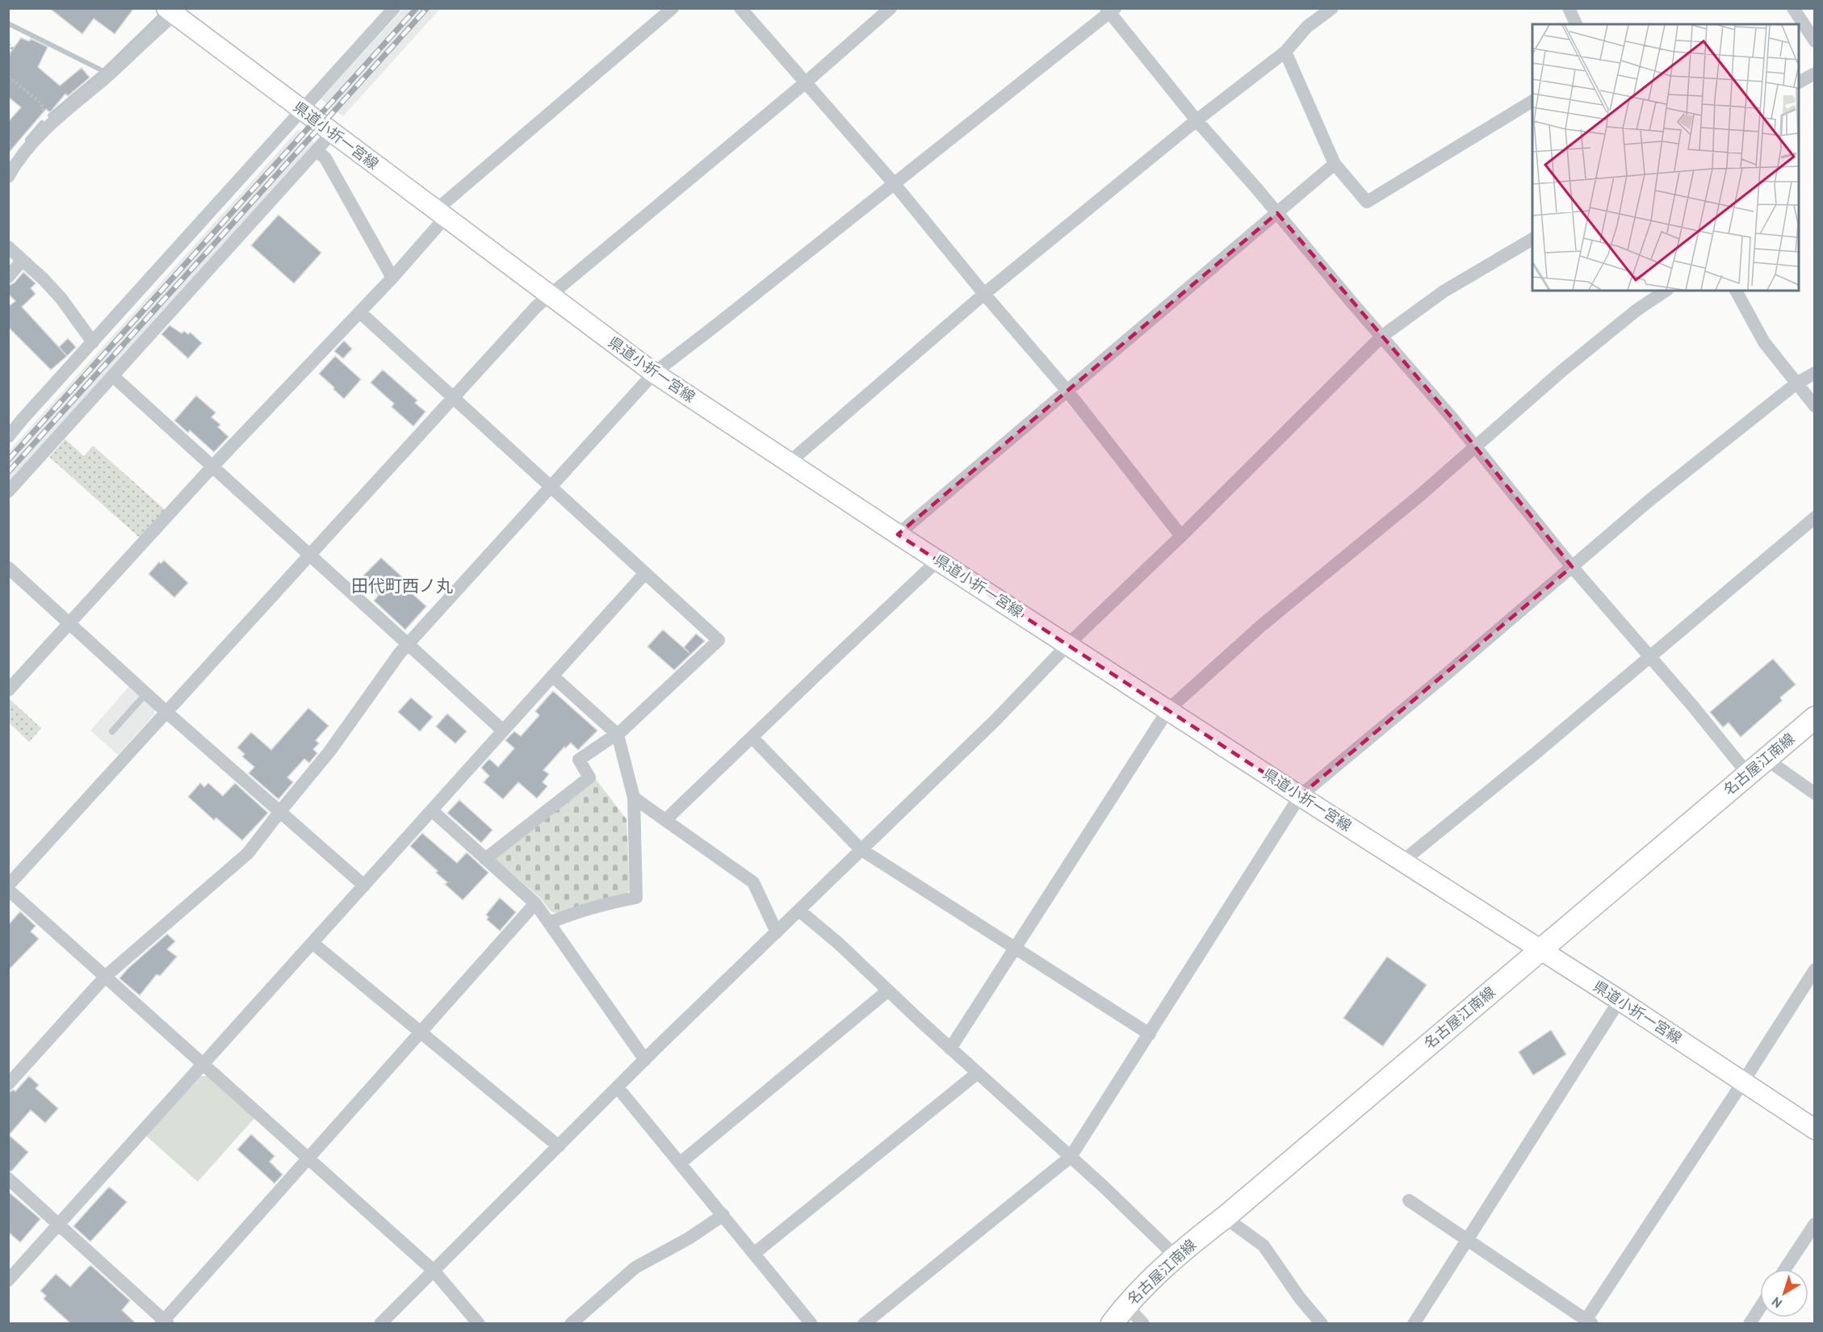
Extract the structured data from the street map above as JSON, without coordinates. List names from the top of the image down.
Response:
{
  "streets": {
    "main road": ["県道小折一宮線", "名古屋江南線"]
  },
  "crossings": [
    ["県道小折一宮線", "名古屋江南線"]
  ],
  "districts": ["田代町西ノ丸"],
  "north": "bottom left"
}
